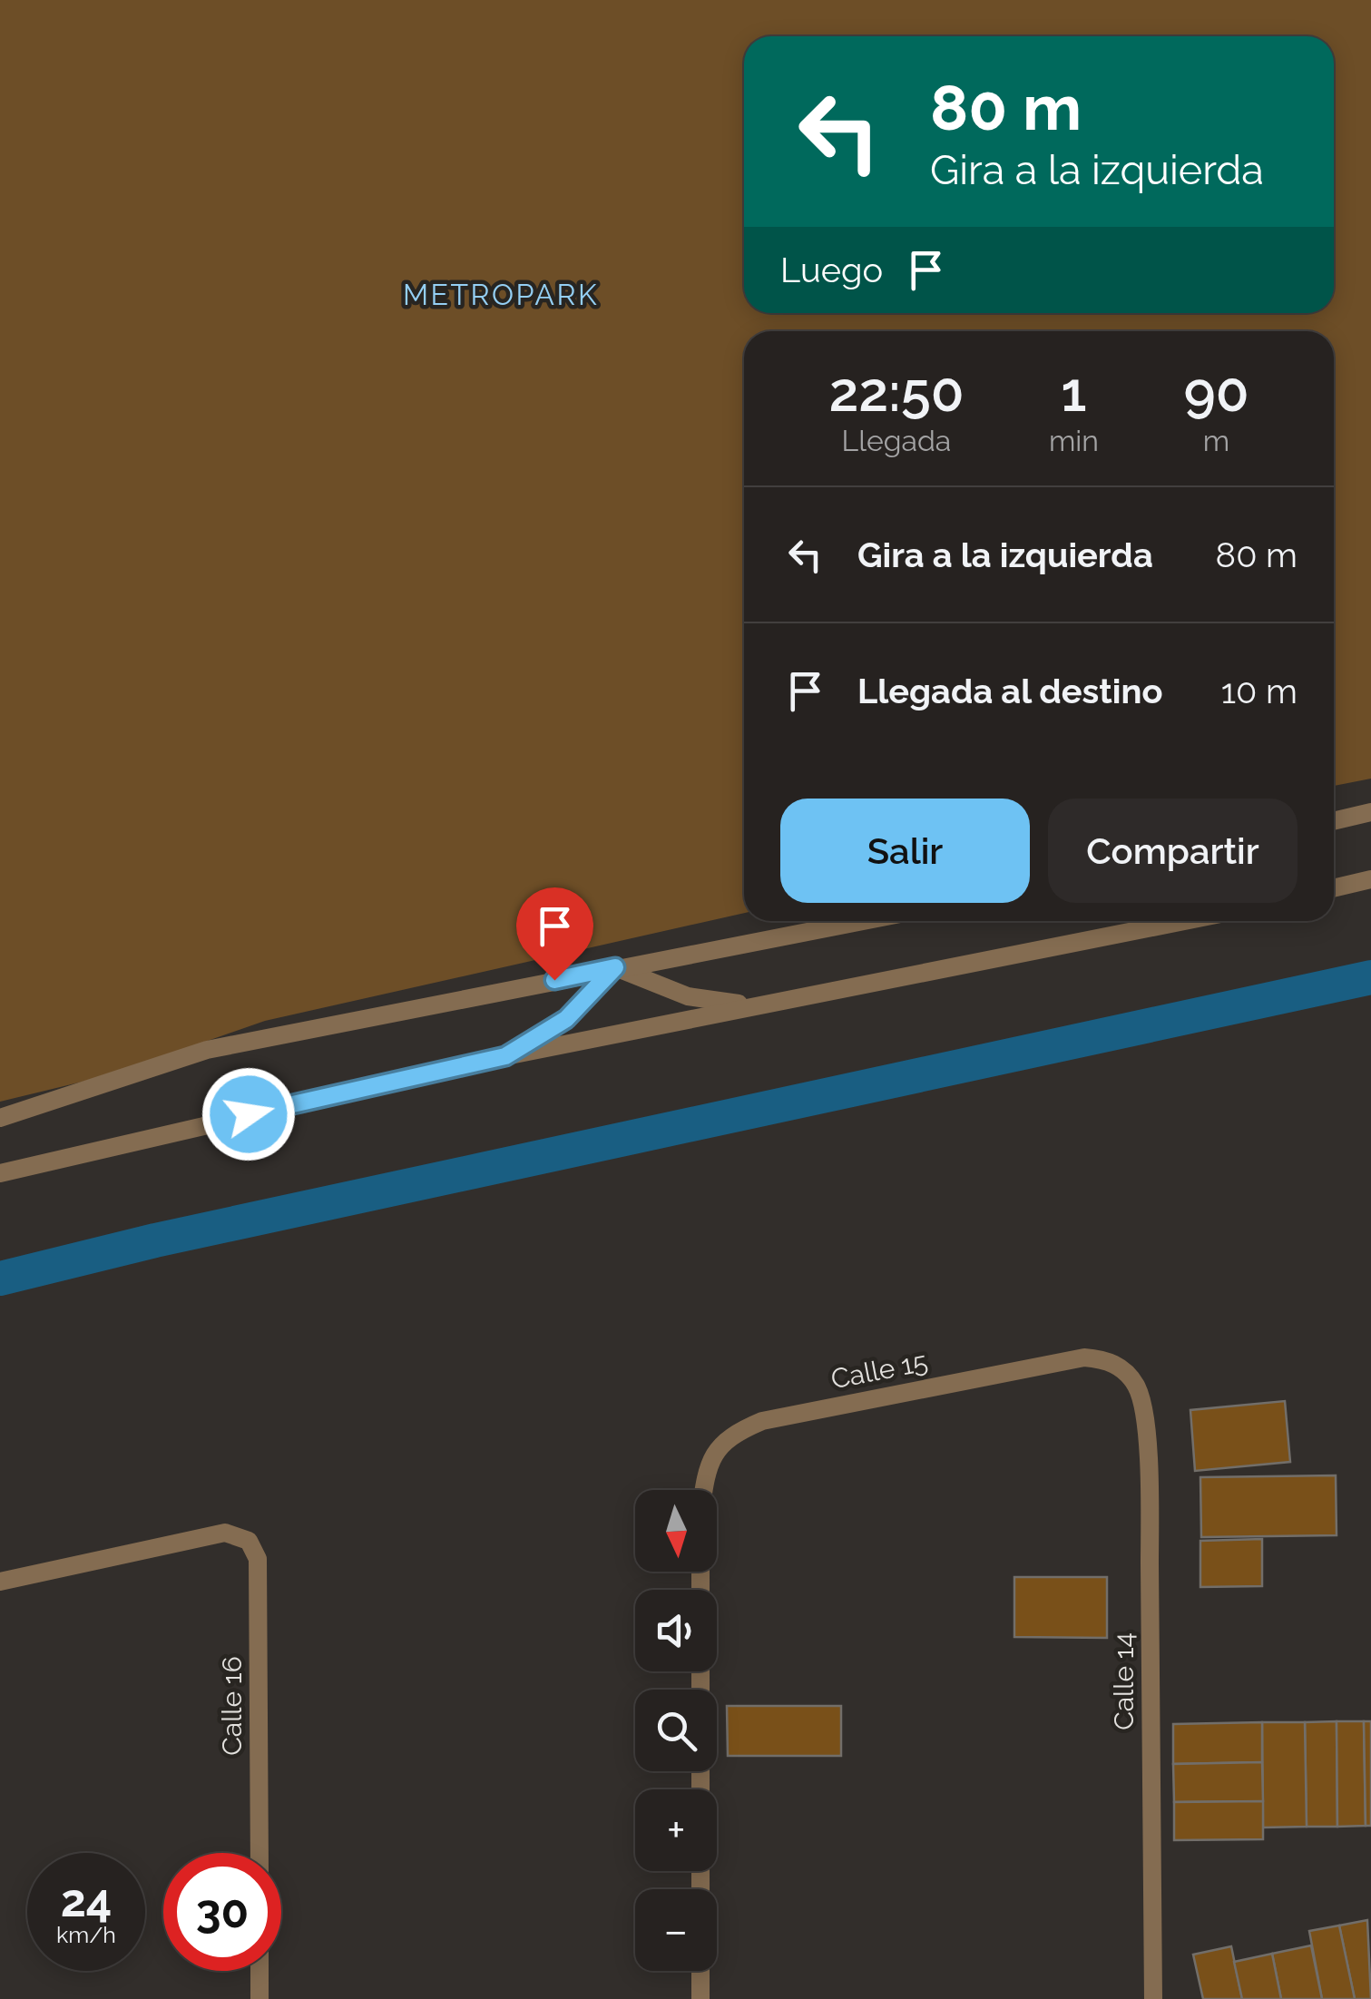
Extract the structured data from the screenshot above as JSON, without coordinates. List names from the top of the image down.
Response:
{
  "streets": {
    "street": ["Calle 15", "Calle 14", "Calle 16"]
  },
  "crossings": [
    ["Calle 15", "Calle 14"]
  ],
  "districts": ["METROPARK"],
  "north": "bottom",
  "page": {
    "turn": ["80 m", "Gira a la izquierda"],
    "then": "Luego",
    "eta": [
      "22:50",
      "Llegada",
      "1",
      "min",
      "90",
      "m"
    ],
    "list": [
      {
        "name": "Gira a la izquierda",
        "value": "80 m"
      },
      {
        "name": "Llegada al destino",
        "value": "10 m"
      }
    ],
    "buttons": ["Salir", "Compartir"],
    "map_buttons": ["+", "−"],
    "speed": "24 km/h",
    "limit": "30"
  }
}
